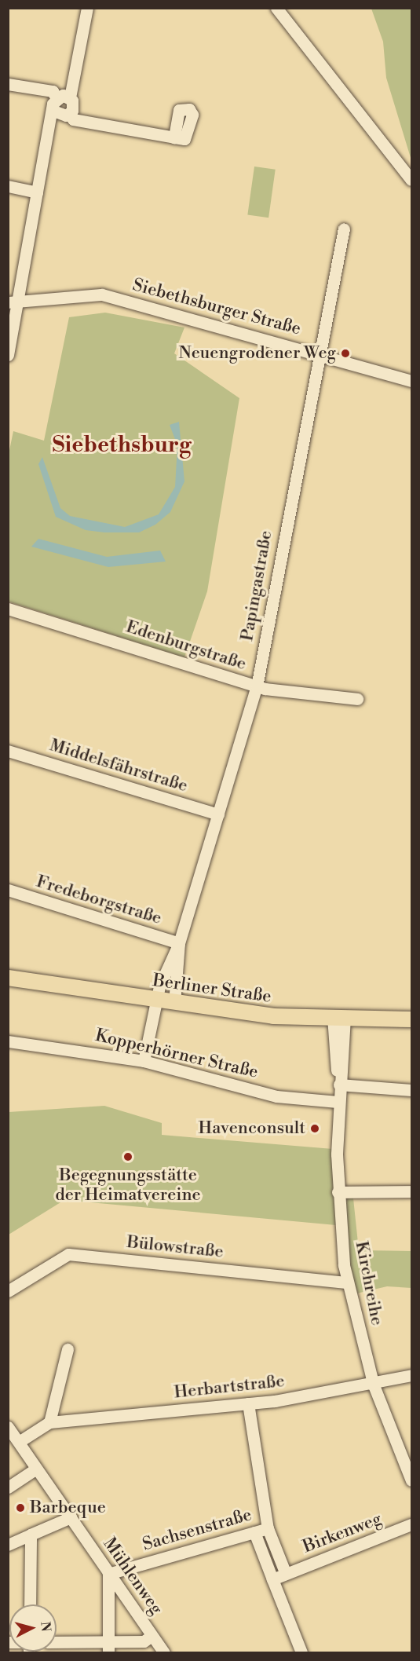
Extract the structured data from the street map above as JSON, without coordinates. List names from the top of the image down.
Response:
{
  "streets": {
    "main road": ["Berliner Straße"],
    "street": [
      "Siebethsburger Straße",
      "Papingastraße",
      "Edenburgstraße",
      "Middelsfährstraße",
      "Fredeborgstraße",
      "Kopperhörner Straße",
      "Bülowstraße",
      "Kirchreihe",
      "Herbartstraße",
      "Sachsenstraße",
      "Birkenweg",
      "Mühlenweg"
    ]
  },
  "crossings": [
    ["Siebethsburger Straße", "Papingastraße"],
    ["Papingastraße", "Edenburgstraße"],
    ["Papingastraße", "Middelsfährstraße"],
    ["Papingastraße", "Fredeborgstraße"],
    ["Papingastraße", "Berliner Straße"],
    ["Papingastraße", "Kopperhörner Straße"],
    ["Berliner Straße", "Kirchreihe"],
    ["Kopperhörner Straße", "Kirchreihe"],
    ["Bülowstraße", "Kirchreihe"],
    ["Kirchreihe", "Herbartstraße"],
    ["Herbartstraße", "Mühlenweg"],
    ["Sachsenstraße", "Mühlenweg"]
  ],
  "districts": ["Siebethsburg"],
  "places": [
    "Neuengrodener Weg",
    "Havenconsult",
    "Begegnungsstätte der Heimatvereine",
    "Barbeque"
  ],
  "north": "right"
}
